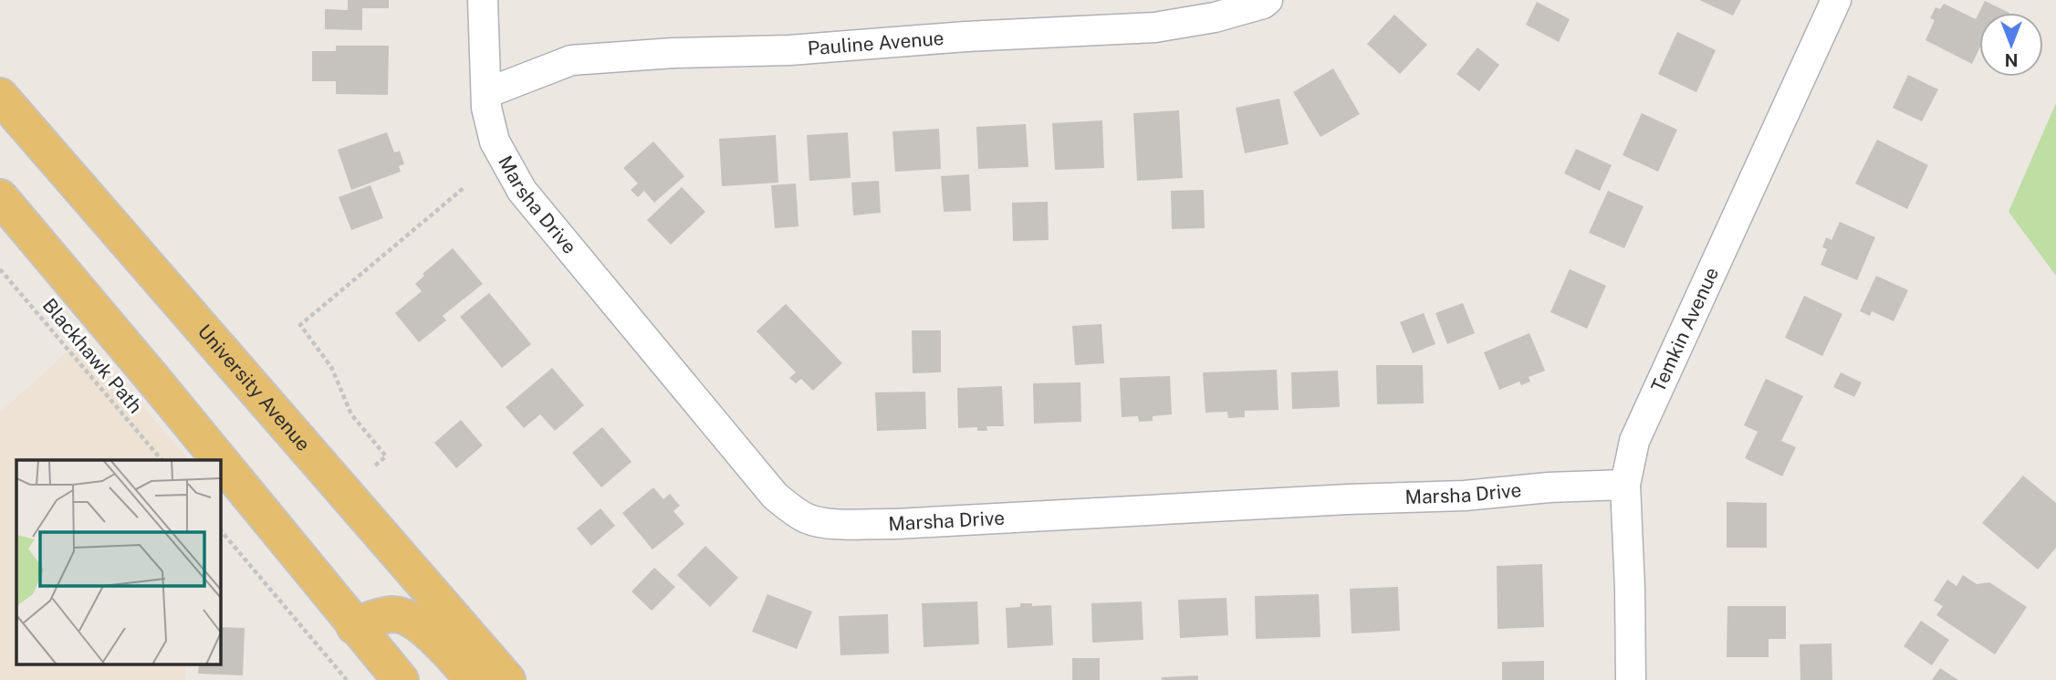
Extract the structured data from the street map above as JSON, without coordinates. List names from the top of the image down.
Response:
{
  "streets": {
    "main road": ["University Avenue"],
    "street": ["Pauline Avenue", "Marsha Drive", "Temkin Avenue"],
    "path": ["Blackhawk Path"]
  },
  "crossings": [
    ["Pauline Avenue", "Marsha Drive"],
    ["Marsha Drive", "Temkin Avenue"]
  ],
  "north": "bottom"
}
